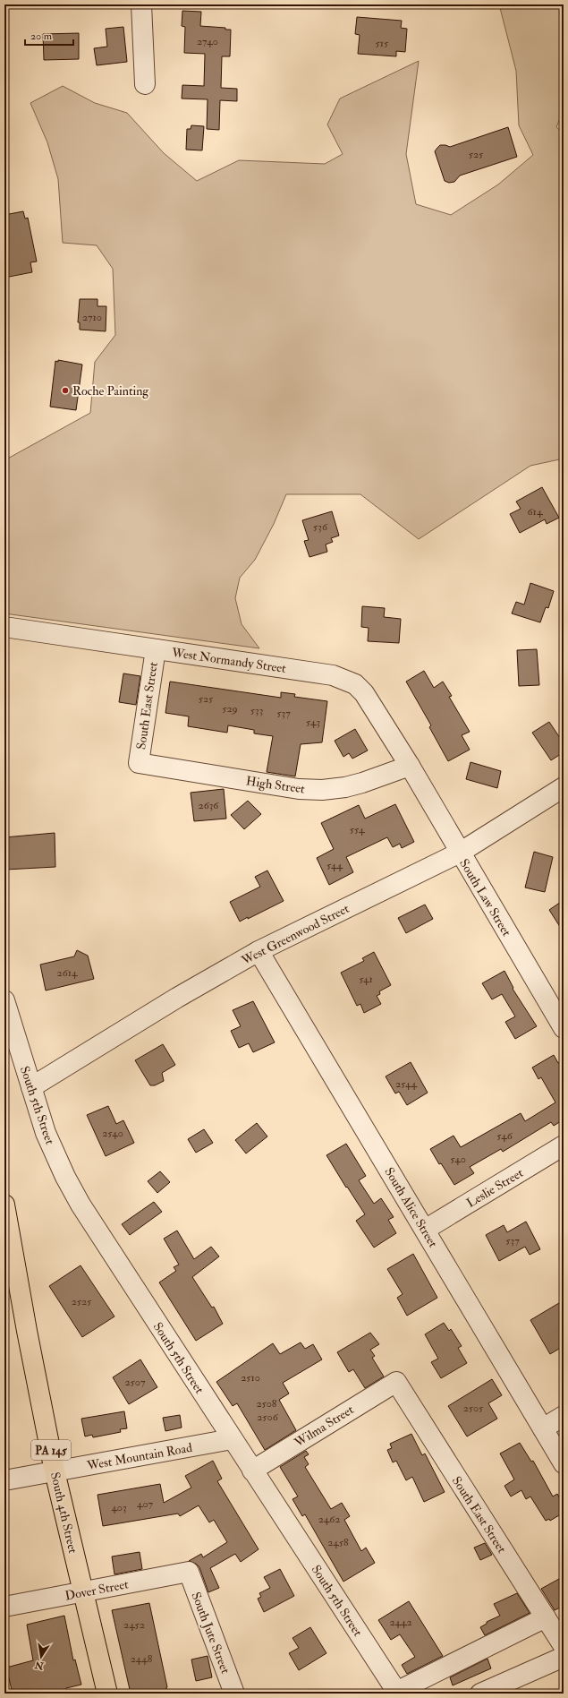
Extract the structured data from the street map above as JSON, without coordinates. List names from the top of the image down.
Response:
{
  "streets": {
    "main road": ["PA 145", "South 4th Street"],
    "street": [
      "West Normandy Street",
      "South East Street",
      "High Street",
      "South Law Street",
      "West Greenwood Street",
      "South 5th Street",
      "Leslie Street",
      "South Alice Street",
      "Wilma Street",
      "West Mountain Road",
      "Dover Street",
      "South Jute Street"
    ]
  },
  "crossings": [
    ["West Normandy Street", "South East Street"],
    ["West Normandy Street", "High Street"],
    ["West Normandy Street", "South Law Street"],
    ["South East Street", "High Street"],
    ["South East Street", "Wilma Street"],
    ["High Street", "South Law Street"],
    ["South Law Street", "West Greenwood Street"],
    ["West Greenwood Street", "South 5th Street"],
    ["West Greenwood Street", "South Alice Street"],
    ["South 5th Street", "Wilma Street"],
    ["South 5th Street", "West Mountain Road"],
    ["Leslie Street", "South Alice Street"],
    ["West Mountain Road", "South 4th Street"],
    ["South 4th Street", "Dover Street"],
    ["Dover Street", "South Jute Street"]
  ],
  "places": ["Roche Painting"],
  "house_numbers": [
    "2740",
    "515",
    "525",
    "2710",
    "614",
    "536",
    "525",
    "529",
    "533",
    "537",
    "543",
    "2636",
    "554",
    "544",
    "2614",
    "541",
    "2544",
    "2540",
    "546",
    "540",
    "537",
    "2525",
    "2510",
    "2507",
    "2508",
    "2505",
    "2506",
    "407",
    "403",
    "2462",
    "2458",
    "2442",
    "2452",
    "2448"
  ],
  "scale_bar": "20 m",
  "north": "bottom"
}
